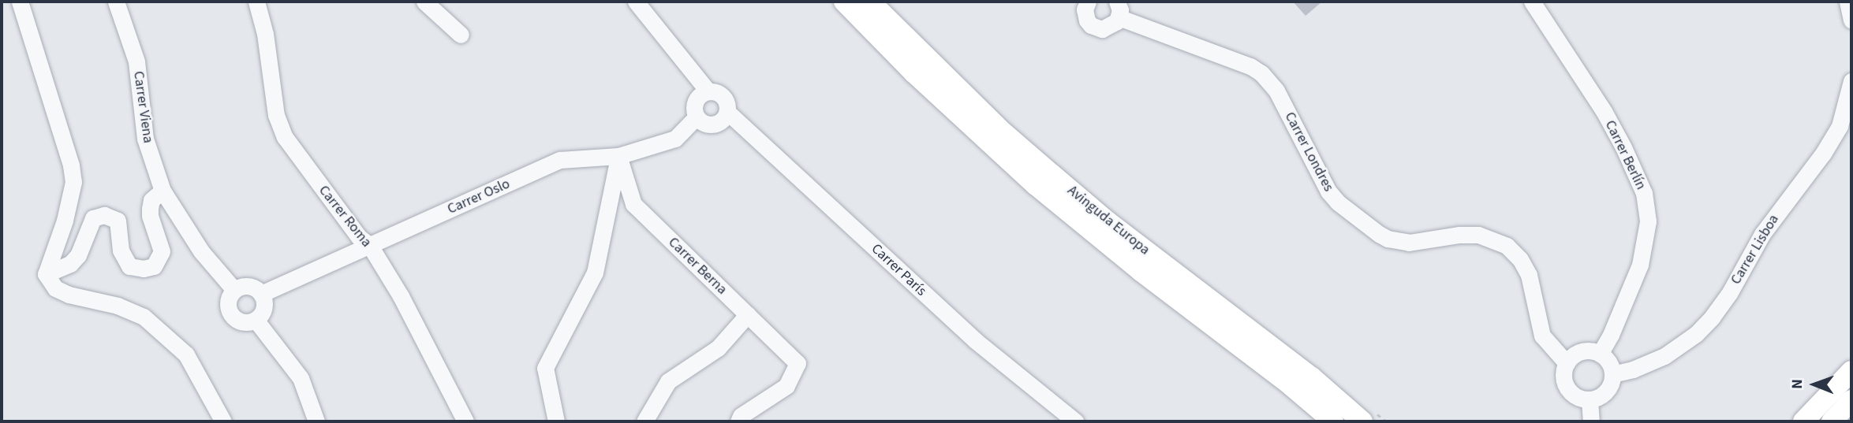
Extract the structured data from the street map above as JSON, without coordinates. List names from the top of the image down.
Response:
{
  "streets": {
    "main road": ["Avinguda Europa"],
    "street": [
      "Carrer Viena",
      "Carrer Londres",
      "Carrer Berlín",
      "Carrer Oslo",
      "Carrer Roma",
      "Carrer Lisboa",
      "Carrer Berna",
      "Carrer París"
    ]
  },
  "crossings": [
    ["Carrer Viena", "Carrer Oslo"],
    ["Carrer Londres", "Carrer Berlín"],
    ["Carrer Londres", "Carrer Lisboa"],
    ["Carrer Berlín", "Carrer Lisboa"],
    ["Carrer Oslo", "Carrer Roma"],
    ["Carrer Oslo", "Carrer Berna"],
    ["Carrer Oslo", "Carrer París"]
  ],
  "north": "left"
}
